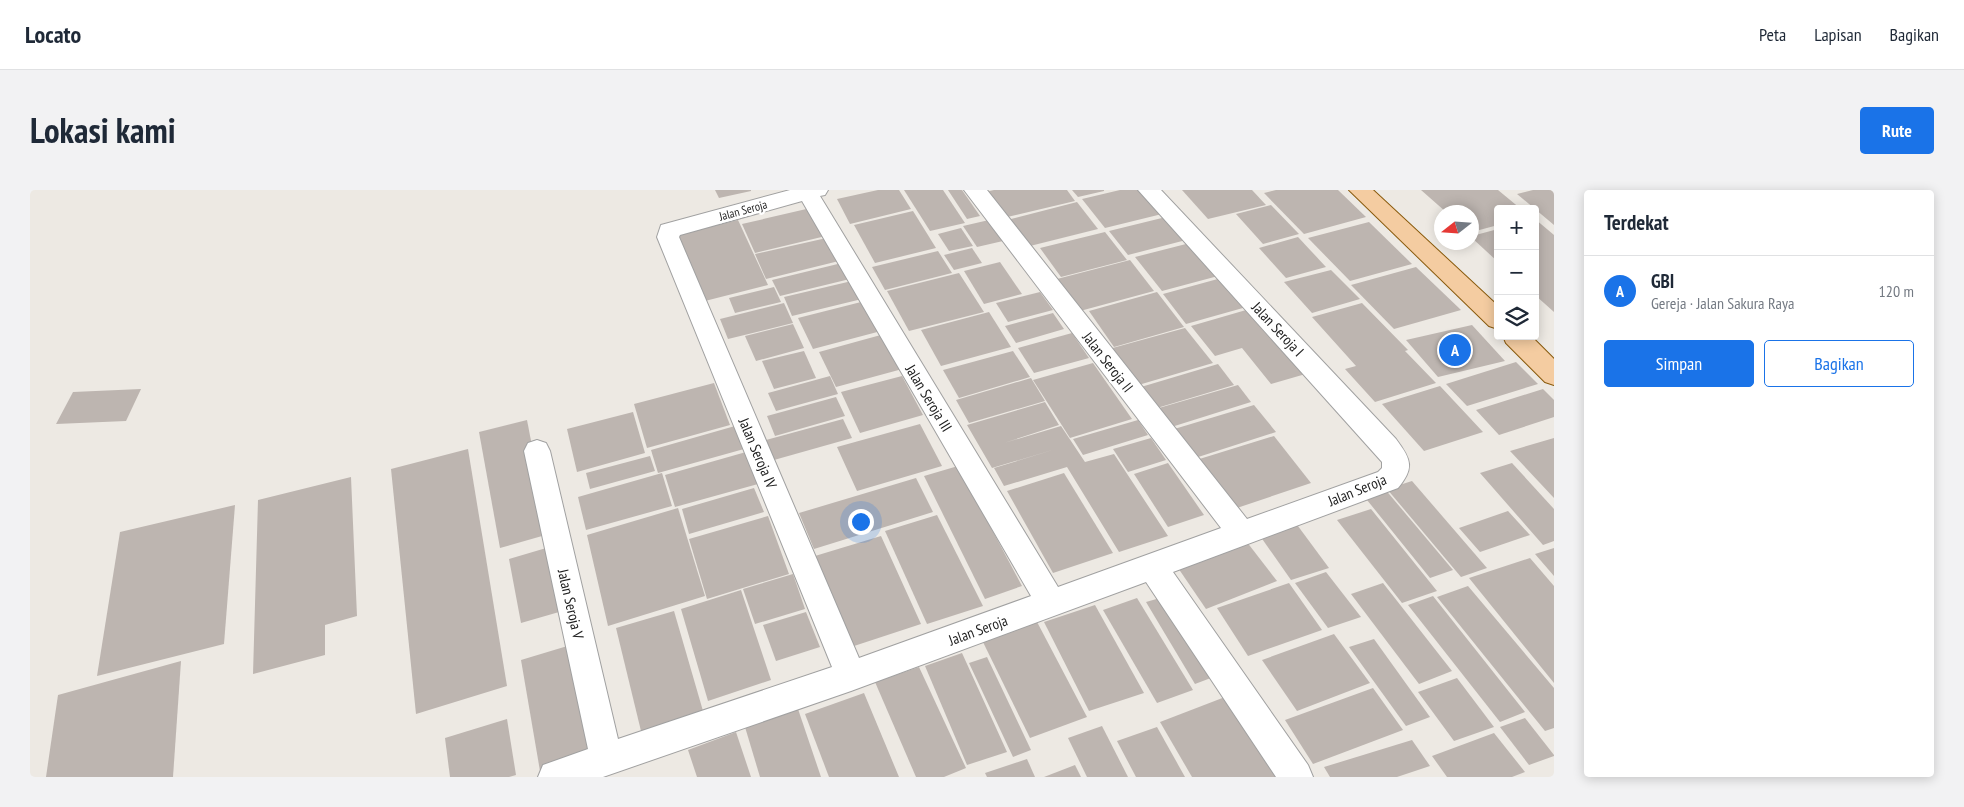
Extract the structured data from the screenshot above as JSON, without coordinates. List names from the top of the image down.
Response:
{
  "streets": {
    "street": [
      "Jalan Seroja",
      "Jalan Seroja I",
      "Jalan Seroja II",
      "Jalan Seroja III",
      "Jalan Seroja IV",
      "Jalan Seroja V"
    ]
  },
  "crossings": [
    ["Jalan Seroja", "Jalan Seroja I"],
    ["Jalan Seroja", "Jalan Seroja II"],
    ["Jalan Seroja", "Jalan Seroja III"],
    ["Jalan Seroja", "Jalan Seroja IV"],
    ["Jalan Seroja", "Jalan Seroja V"]
  ],
  "north": "left",
  "page": {
    "header": "Locato",
    "nav": ["Peta", "Lapisan", "Bagikan"],
    "title": "Lokasi kami",
    "buttons": [
      "Rute",
      ["Simpan", "Bagikan"]
    ],
    "heading": "Terdekat",
    "map_buttons": ["+", "−"],
    "list": [
      {
        "mark": "A",
        "name": "GBI",
        "note": "Gereja · Jalan Sakura Raya",
        "value": "120 m"
      }
    ],
    "pins": "A"
  }
}
